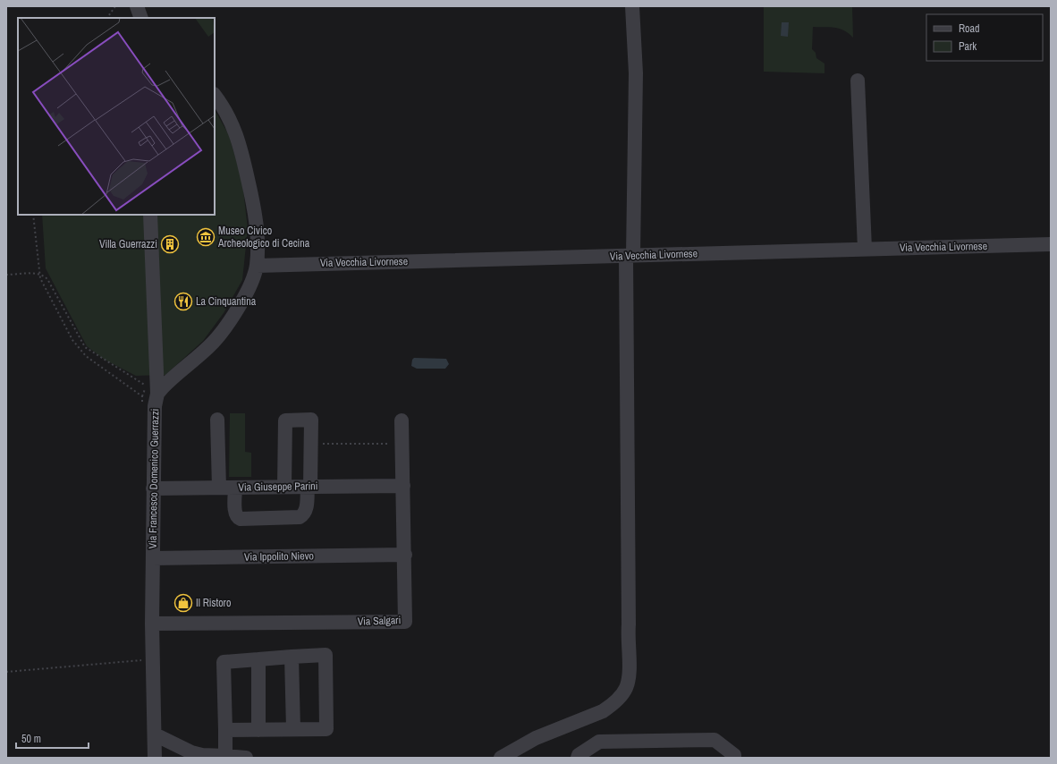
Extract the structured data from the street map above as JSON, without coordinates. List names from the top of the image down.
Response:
{
  "streets": {
    "street": [
      "Via Vecchia Livornese",
      "Via Francesco Domenico Guerrazzi",
      "Via Giuseppe Parini",
      "Via Ippolito Nievo",
      "Via Salgari"
    ]
  },
  "crossings": [
    ["Via Vecchia Livornese", "Via Francesco Domenico Guerrazzi"],
    ["Via Francesco Domenico Guerrazzi", "Via Giuseppe Parini"],
    ["Via Francesco Domenico Guerrazzi", "Via Ippolito Nievo"],
    ["Via Francesco Domenico Guerrazzi", "Via Salgari"],
    ["Via Giuseppe Parini", "Via Salgari"],
    ["Via Ippolito Nievo", "Via Salgari"]
  ],
  "places": {
    "museum": ["Museo Civico Archeologico di Cecina"],
    "building": ["Villa Guerrazzi"],
    "restaurant": ["La Cinquantina"],
    "shop": ["Il Ristoro"]
  },
  "legend": ["Road", "Park"],
  "scale_bar": "50 m"
}
